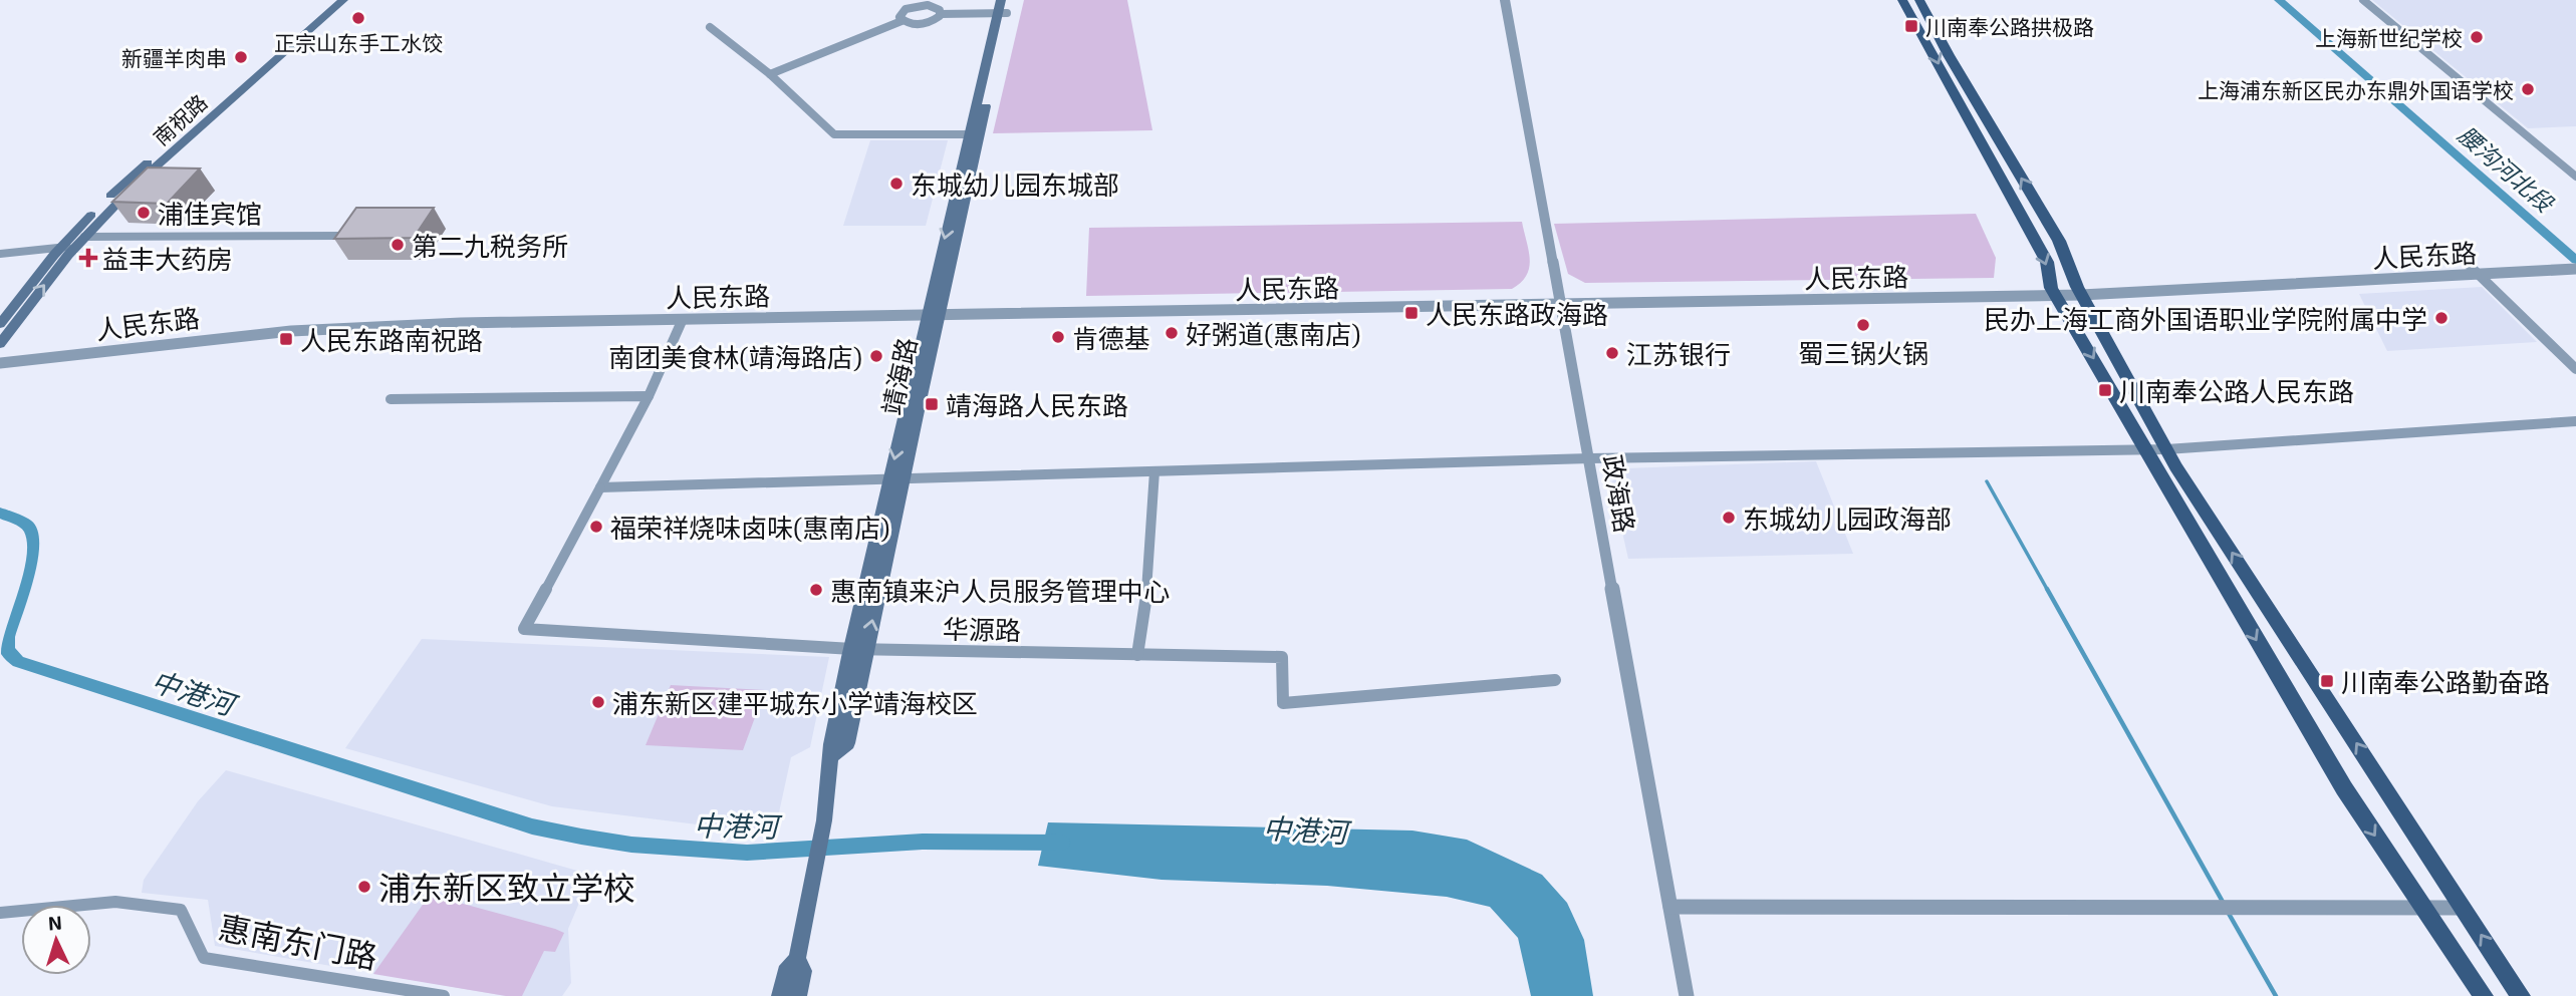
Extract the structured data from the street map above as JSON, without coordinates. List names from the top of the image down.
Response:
{
  "streets": {
    "main road": ["南祝路", "靖海路"],
    "street": [
      "人民东路",
      "政海路",
      "华源路",
      "惠南东门路"
    ]
  },
  "crossings": [
    ["人民东路", "靖海路"],
    ["人民东路", "政海路"],
    ["靖海路", "华源路"]
  ],
  "water": ["腰沟河北段", "中港河"],
  "places": {
    "other": [
      "正宗山东手工水饺",
      "上海新世纪学校",
      "新疆羊肉串",
      "上海浦东新区民办东鼎外国语学校",
      "东城幼儿园东城部",
      "浦佳宾馆",
      "第二九税务所",
      "民办上海工商外国语职业学院附属中学",
      "蜀三锅火锅",
      "好粥道(惠南店)",
      "肯德基",
      "江苏银行",
      "南团美食林(靖海路店)",
      "东城幼儿园政海部",
      "福荣祥烧味卤味(惠南店)",
      "惠南镇来沪人员服务管理中心",
      "浦东新区建平城东小学靖海校区",
      "浦东新区致立学校"
    ],
    "transit": [
      "川南奉公路拱极路",
      "人民东路政海路",
      "人民东路南祝路",
      "川南奉公路人民东路",
      "靖海路人民东路",
      "川南奉公路勤奋路"
    ],
    "health": ["益丰大药房"]
  },
  "north": "top"
}
